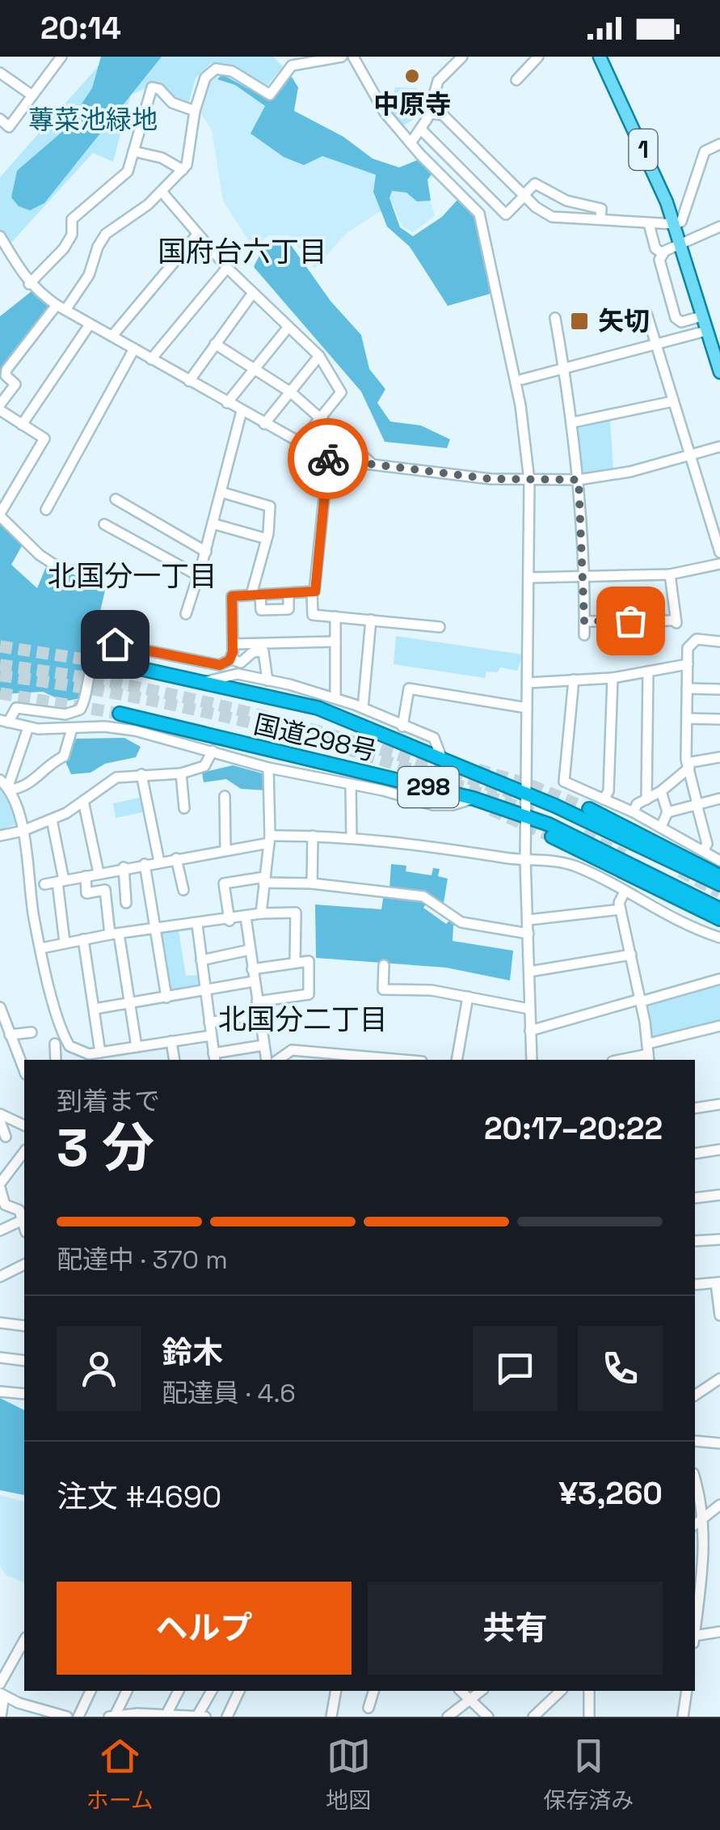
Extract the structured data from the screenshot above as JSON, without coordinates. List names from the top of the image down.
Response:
{
  "streets": {
    "highway": ["国道298号", "298"],
    "main road": ["1"]
  },
  "districts": ["国府台六丁目", "北国分一丁目", "北国分二丁目"],
  "parks": ["蓴菜池緑地"],
  "places": {
    "other": ["中原寺"],
    "transit": ["矢切"]
  },
  "page": {
    "status": "20:14",
    "heading": ["3 分", "到着まで", "20:17–20:22"],
    "panel": [
      "鈴木",
      "配達員 · 4.6",
      "注文 #4690",
      "¥3,260"
    ],
    "bar": "配達中 · 370 m",
    "buttons": ["ヘルプ", "共有"],
    "tabs": ["ホーム", "地図", "保存済み"]
  }
}
